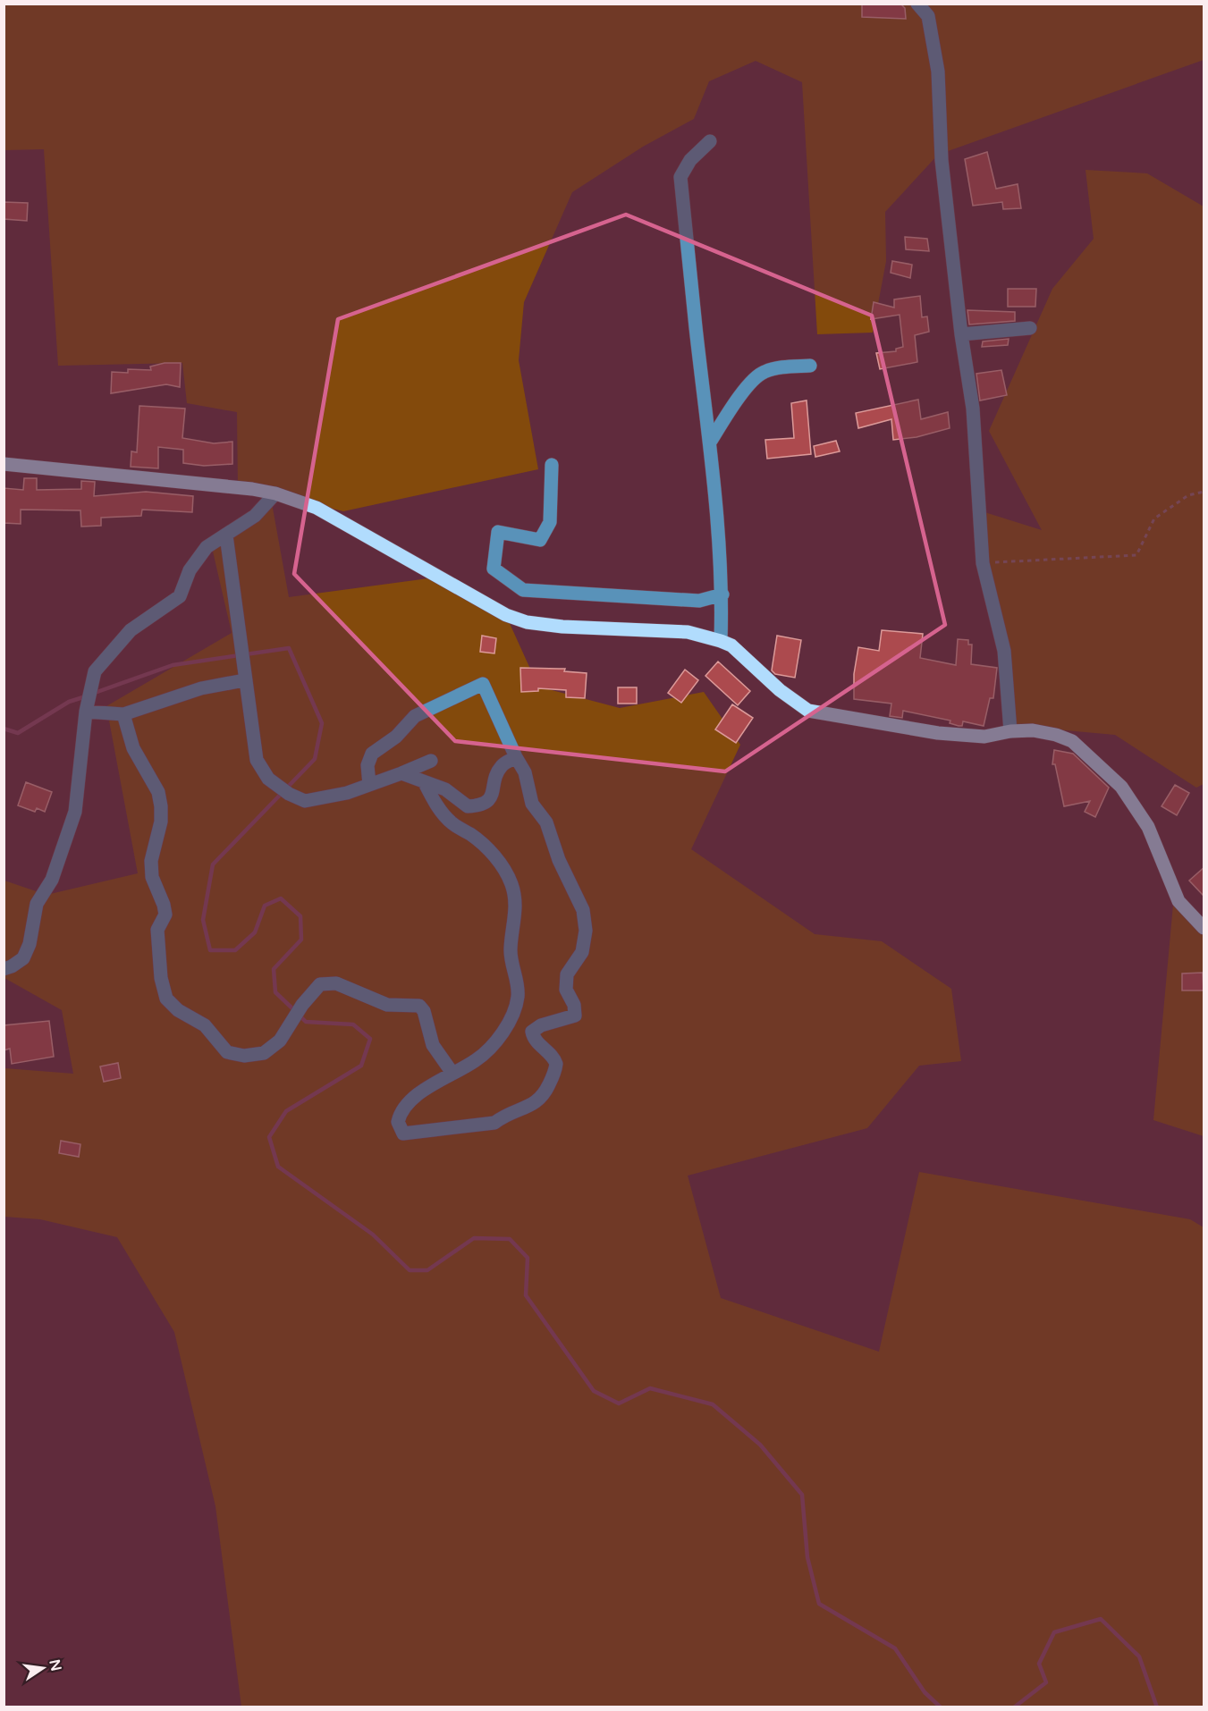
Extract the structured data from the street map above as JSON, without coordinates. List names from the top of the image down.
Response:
{
  "north": "right"
}
